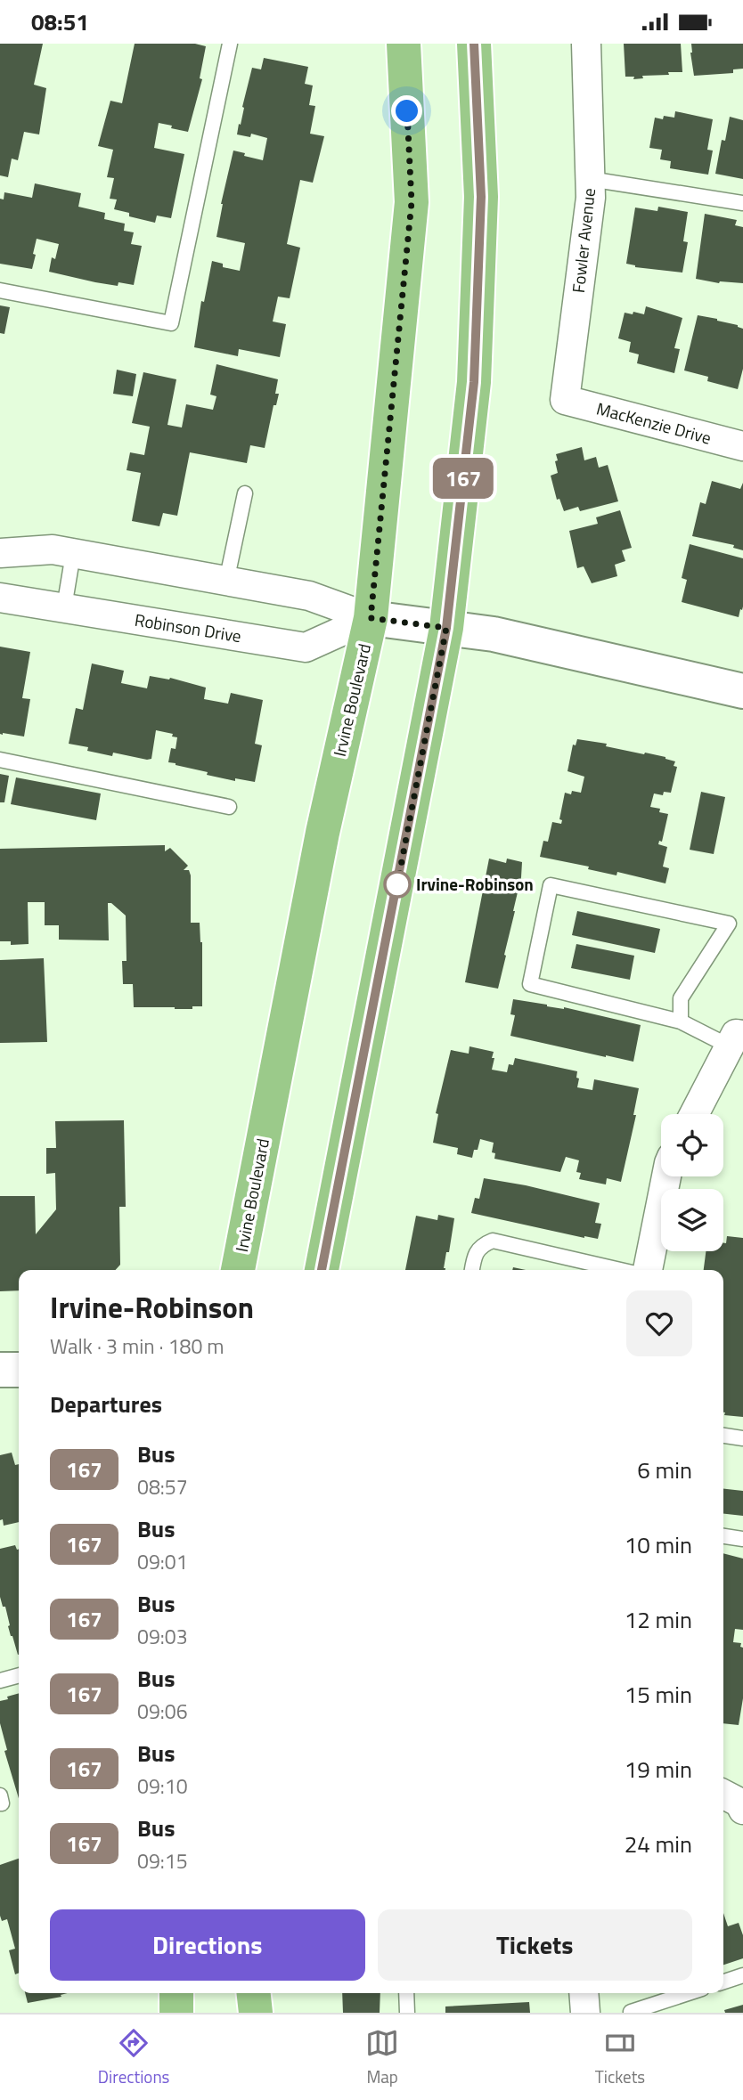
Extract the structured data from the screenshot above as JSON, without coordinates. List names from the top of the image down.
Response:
{
  "streets": {
    "main road": ["Irvine Boulevard"],
    "street": ["Fowler Avenue", "MacKenzie Drive", "Robinson Drive"]
  },
  "crossings": [
    ["Fowler Avenue", "MacKenzie Drive"],
    ["Robinson Drive", "Irvine Boulevard"]
  ],
  "places": ["Irvine-Robinson"],
  "lines": ["bus line 167"],
  "page": {
    "status": "08:51",
    "on_map": "167",
    "heading": [
      ["Irvine-Robinson", "Walk · 3 min · 180 m"],
      "Departures"
    ],
    "list": [
      {
        "mark": "167",
        "name": "Bus",
        "note": "08:57",
        "value": "6 min"
      },
      {
        "mark": "167",
        "name": "Bus",
        "note": "09:01",
        "value": "10 min"
      },
      {
        "mark": "167",
        "name": "Bus",
        "note": "09:03",
        "value": "12 min"
      },
      {
        "mark": "167",
        "name": "Bus",
        "note": "09:06",
        "value": "15 min"
      },
      {
        "mark": "167",
        "name": "Bus",
        "note": "09:10",
        "value": "19 min"
      },
      {
        "mark": "167",
        "name": "Bus",
        "note": "09:15",
        "value": "24 min"
      }
    ],
    "buttons": ["Directions", "Tickets"],
    "tabs": ["Directions", "Map", "Tickets"]
  }
}
